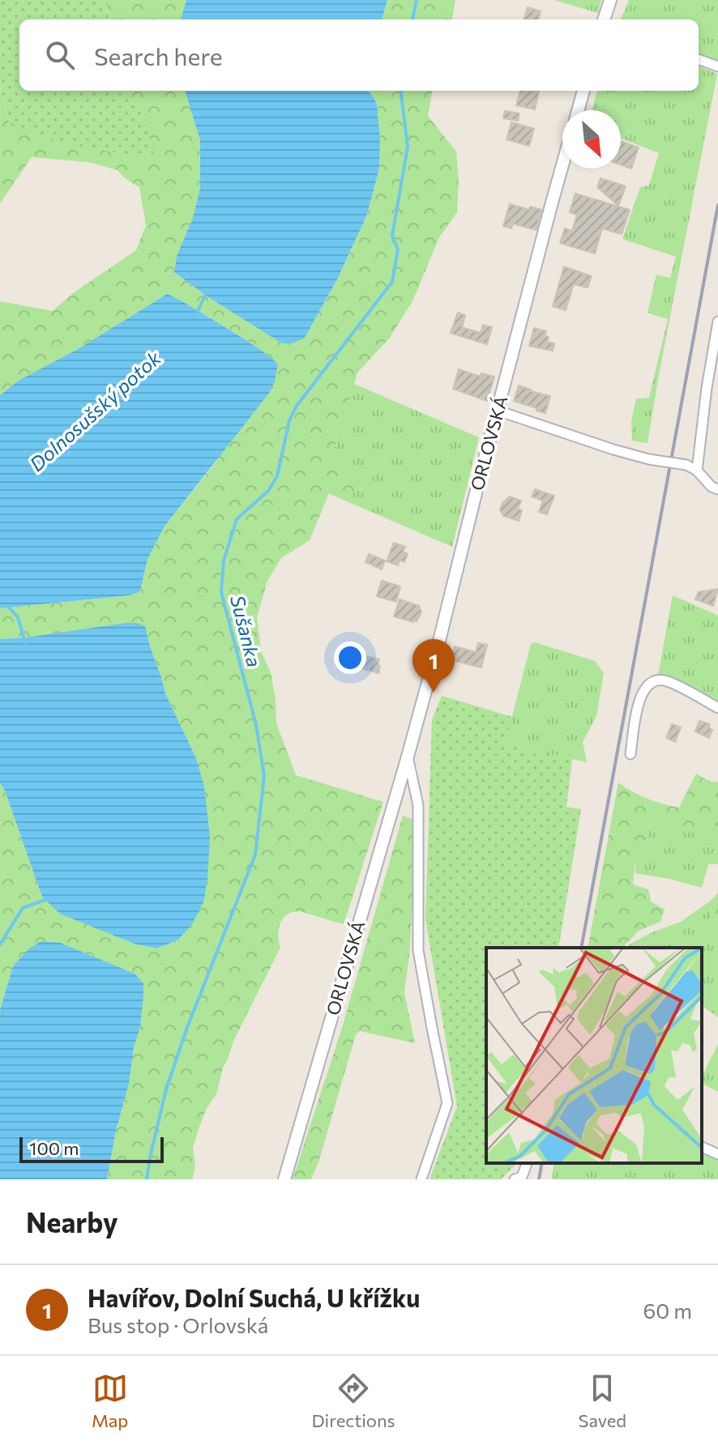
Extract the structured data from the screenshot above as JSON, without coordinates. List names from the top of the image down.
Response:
{
  "streets": {
    "main road": ["ORLOVSKÁ"]
  },
  "water": ["Dolnosušský potok", "Sušanka"],
  "scale_bar": "100 m",
  "north": "bottom right",
  "page": {
    "search": "Search here",
    "pins": "1",
    "scale": "100 m",
    "heading": "Nearby",
    "list": [
      {
        "mark": "1",
        "name": "Havířov, Dolní Suchá, U křížku",
        "note": "Bus stop · Orlovská",
        "value": "60 m"
      }
    ],
    "nav": ["Map", "Directions", "Saved"]
  }
}
